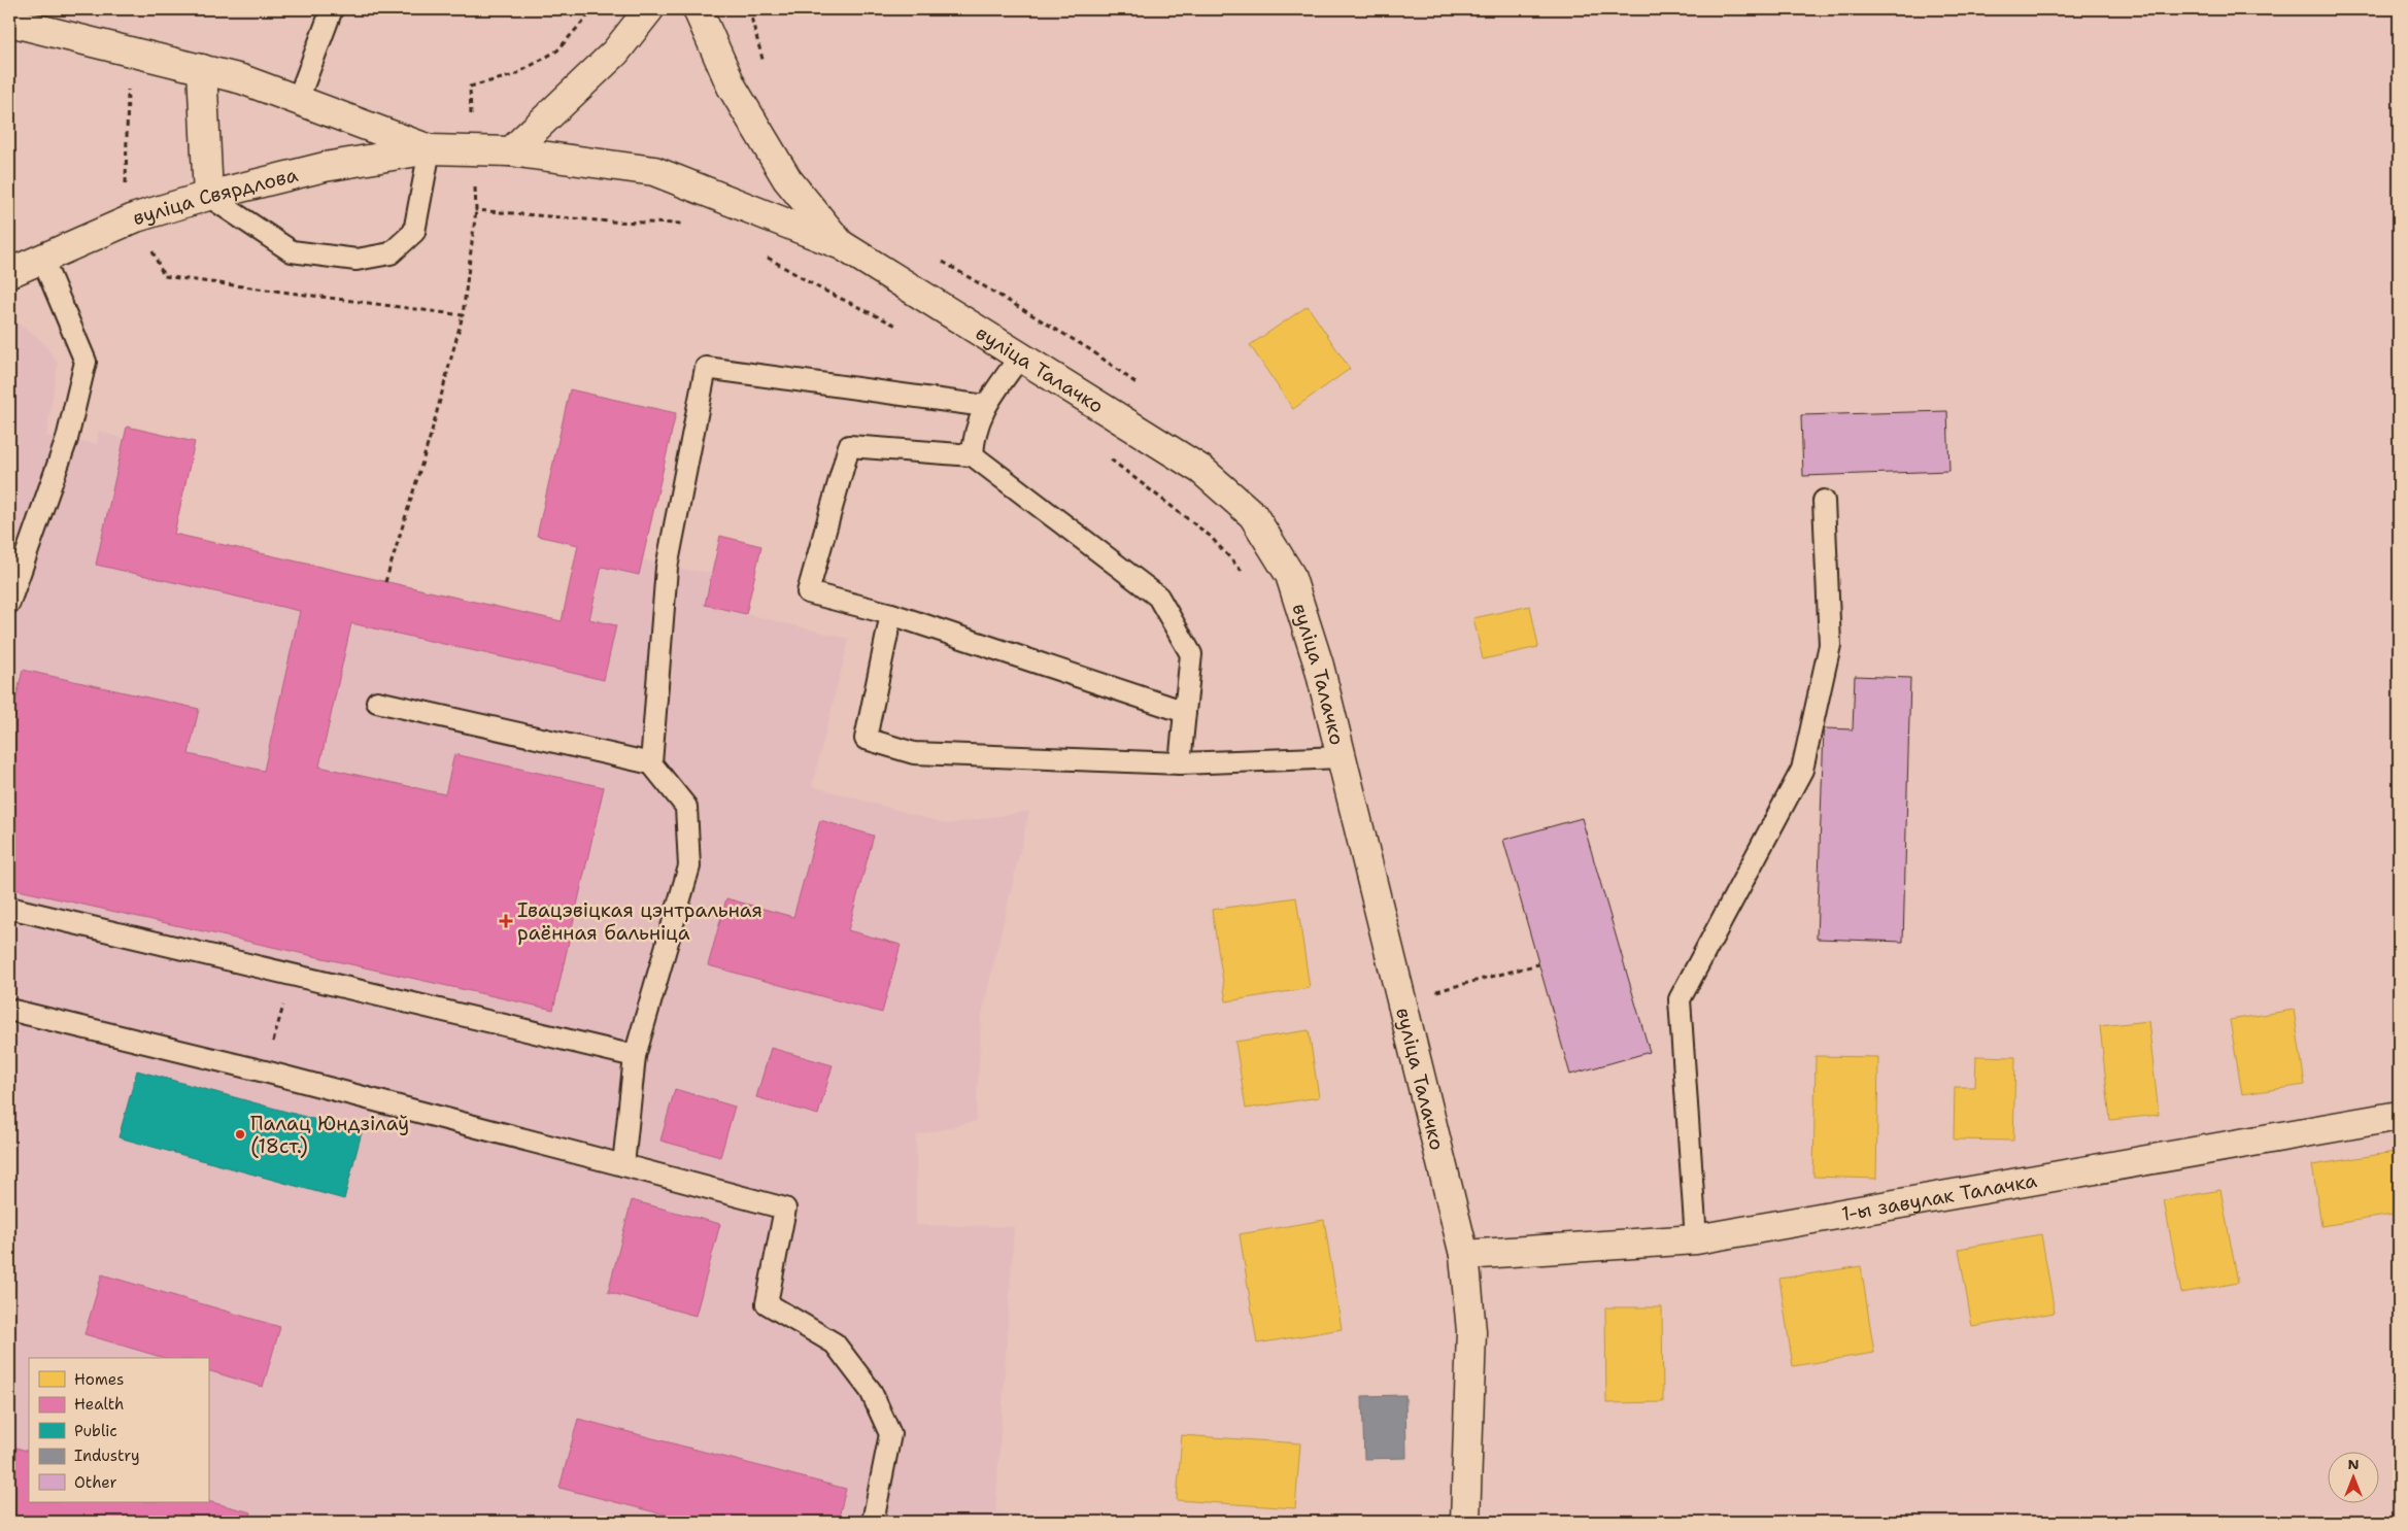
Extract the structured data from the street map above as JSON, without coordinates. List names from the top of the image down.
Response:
{
  "streets": {
    "street": ["вуліца Свярдлова", "вуліца Талачко", "1-ы завулак Талачка"]
  },
  "crossings": [
    ["вуліца Свярдлова", "вуліца Талачко"],
    ["вуліца Талачко", "1-ы завулак Талачка"]
  ],
  "places": {
    "health": ["Івацэвіцкая цэнтральная раённая бальніца"],
    "other": ["Палац Юндзілаў (18ст.)"]
  },
  "legend": [
    "Homes",
    "Health",
    "Public",
    "Industry",
    "Other"
  ],
  "north": "top"
}
